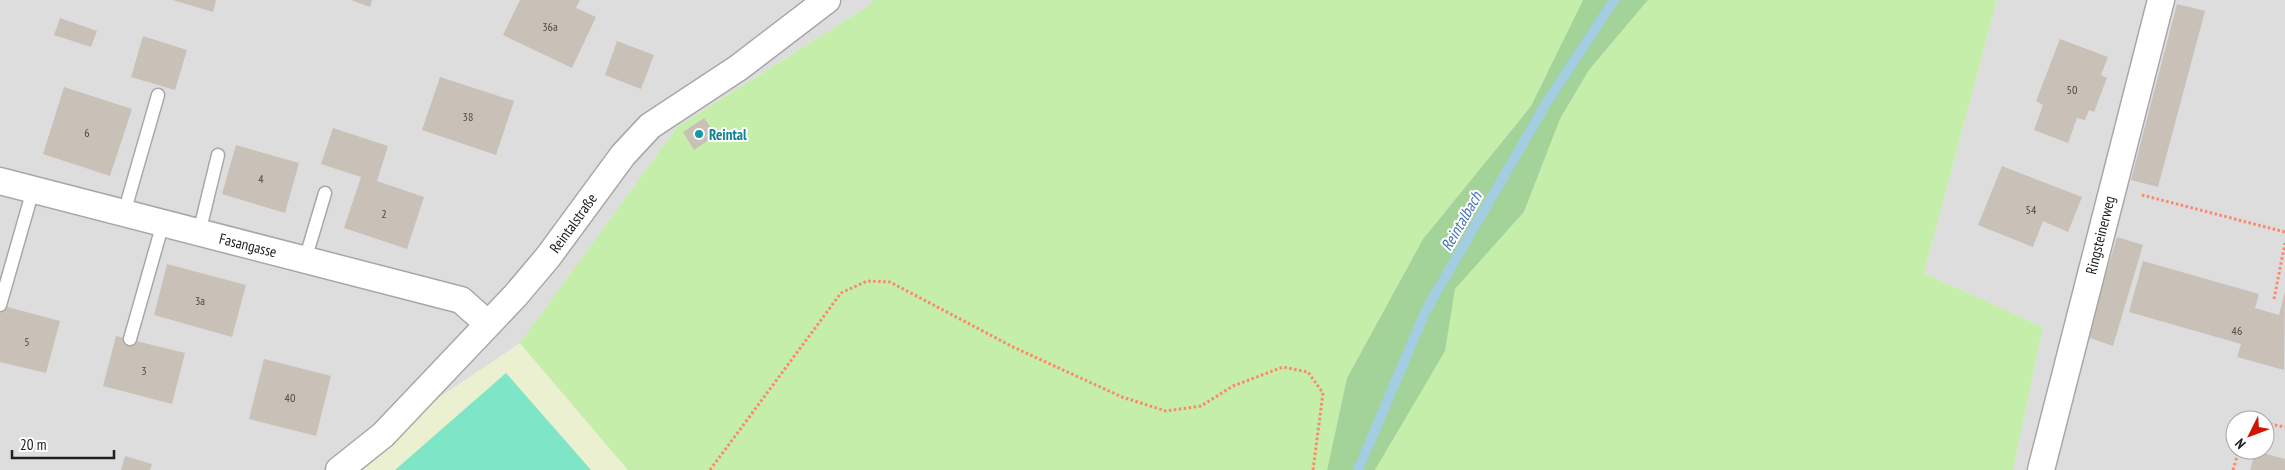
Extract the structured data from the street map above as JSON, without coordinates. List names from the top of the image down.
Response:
{
  "streets": {
    "street": ["Reintalstraße", "Ringsteinerweg", "Fasangasse"]
  },
  "crossings": [
    ["Reintalstraße", "Fasangasse"]
  ],
  "water": ["Reintalbach"],
  "places": ["Reintal"],
  "house_numbers": [
    "36a",
    "50",
    "38",
    "6",
    "4",
    "54",
    "2",
    "3a",
    "46",
    "5",
    "3",
    "40"
  ],
  "scale_bar": "20 m",
  "north": "bottom left"
}
